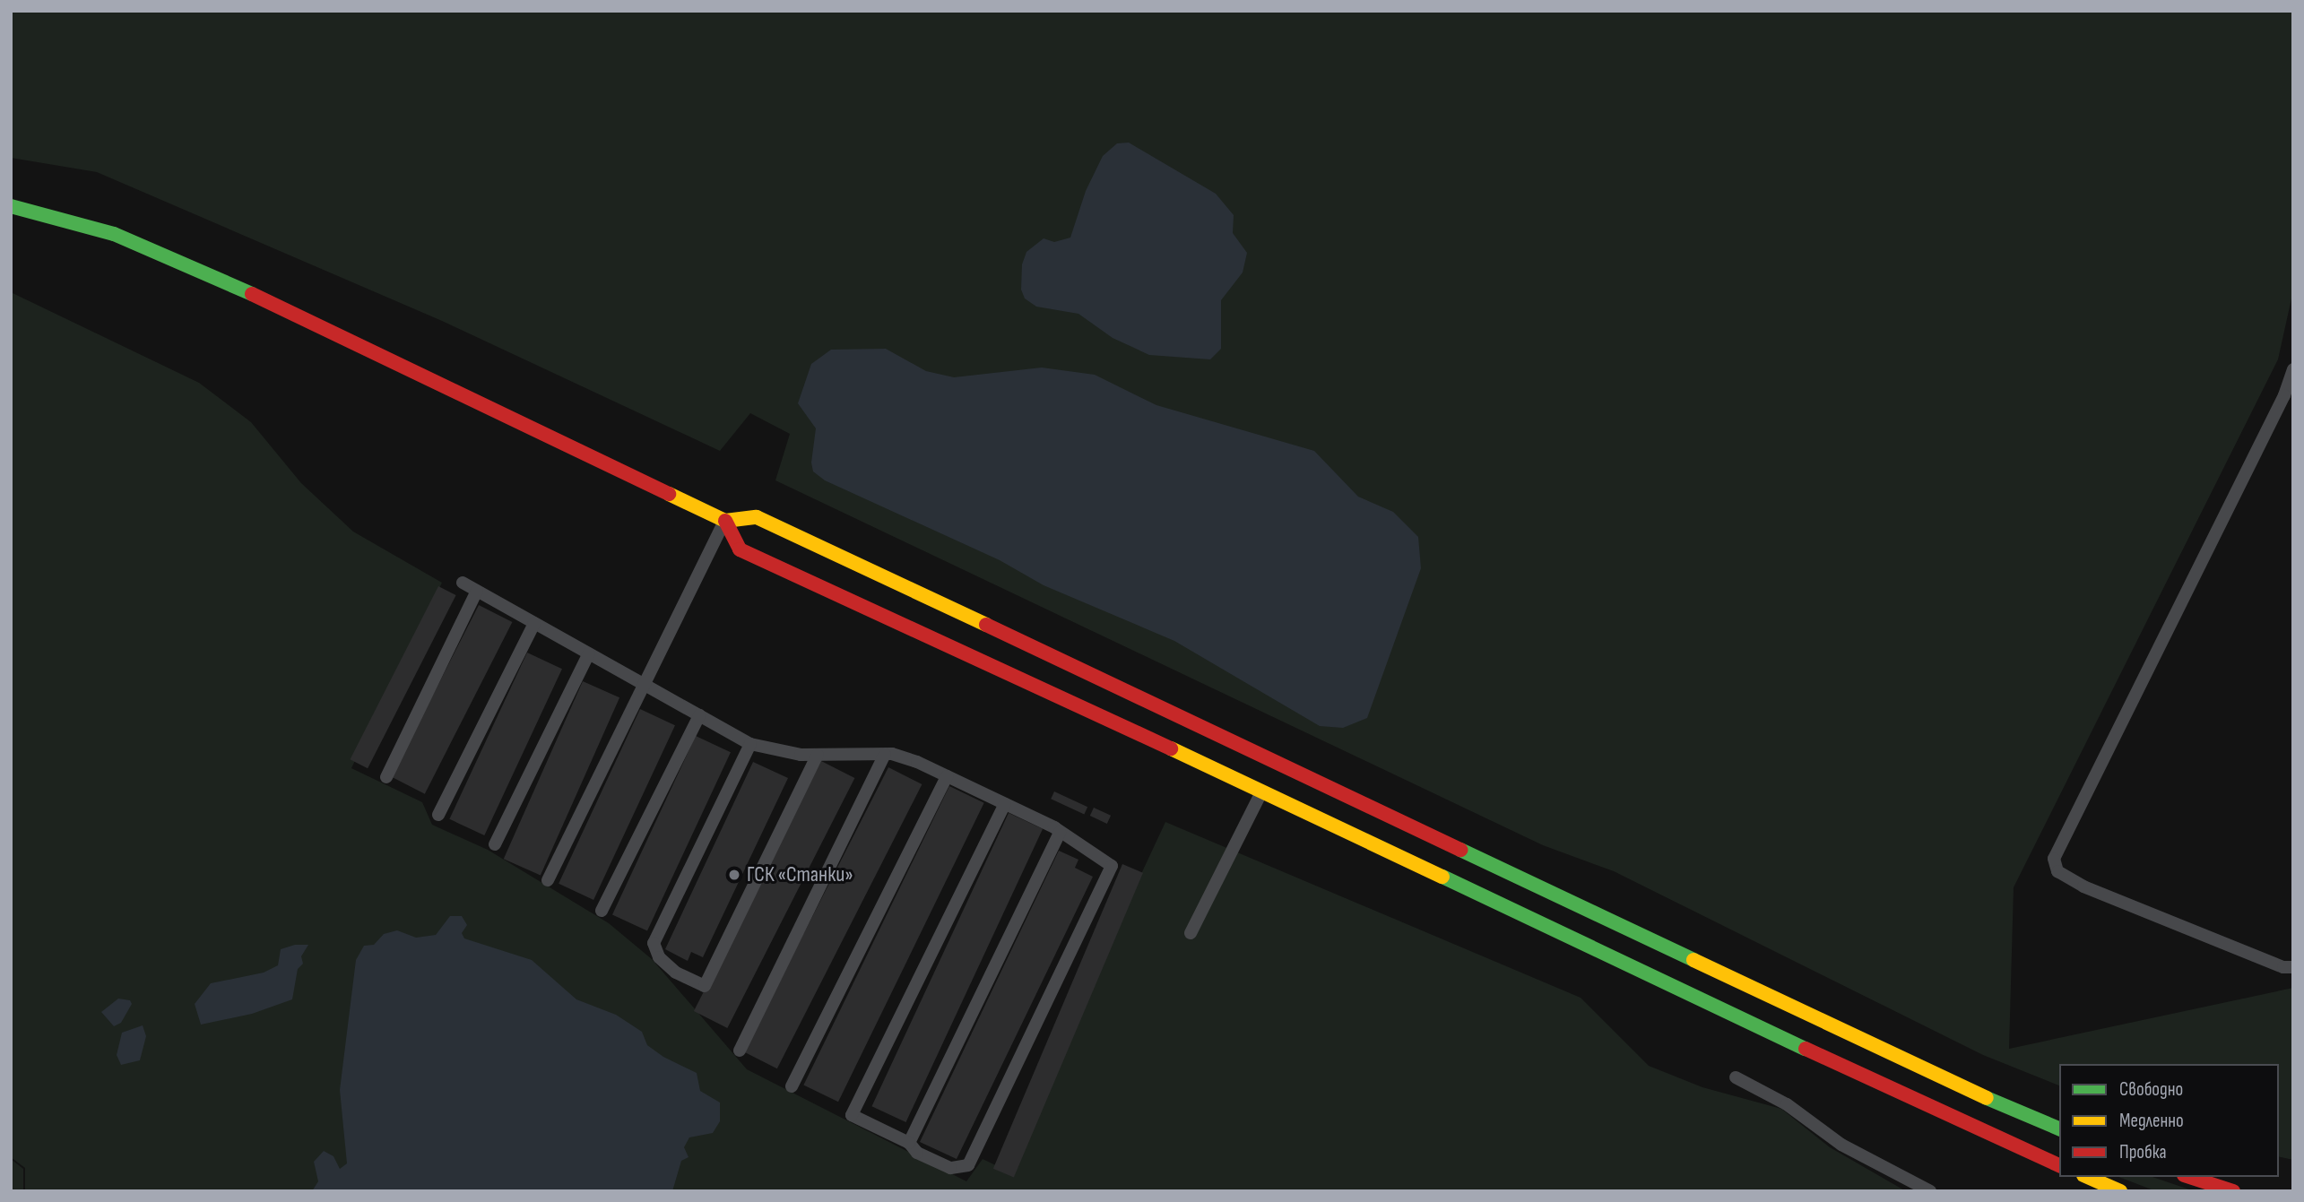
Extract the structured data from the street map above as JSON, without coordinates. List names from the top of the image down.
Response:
{
  "places": ["ГСК «Станки»"],
  "legend": ["Свободно", "Медленно", "Пробка"]
}
